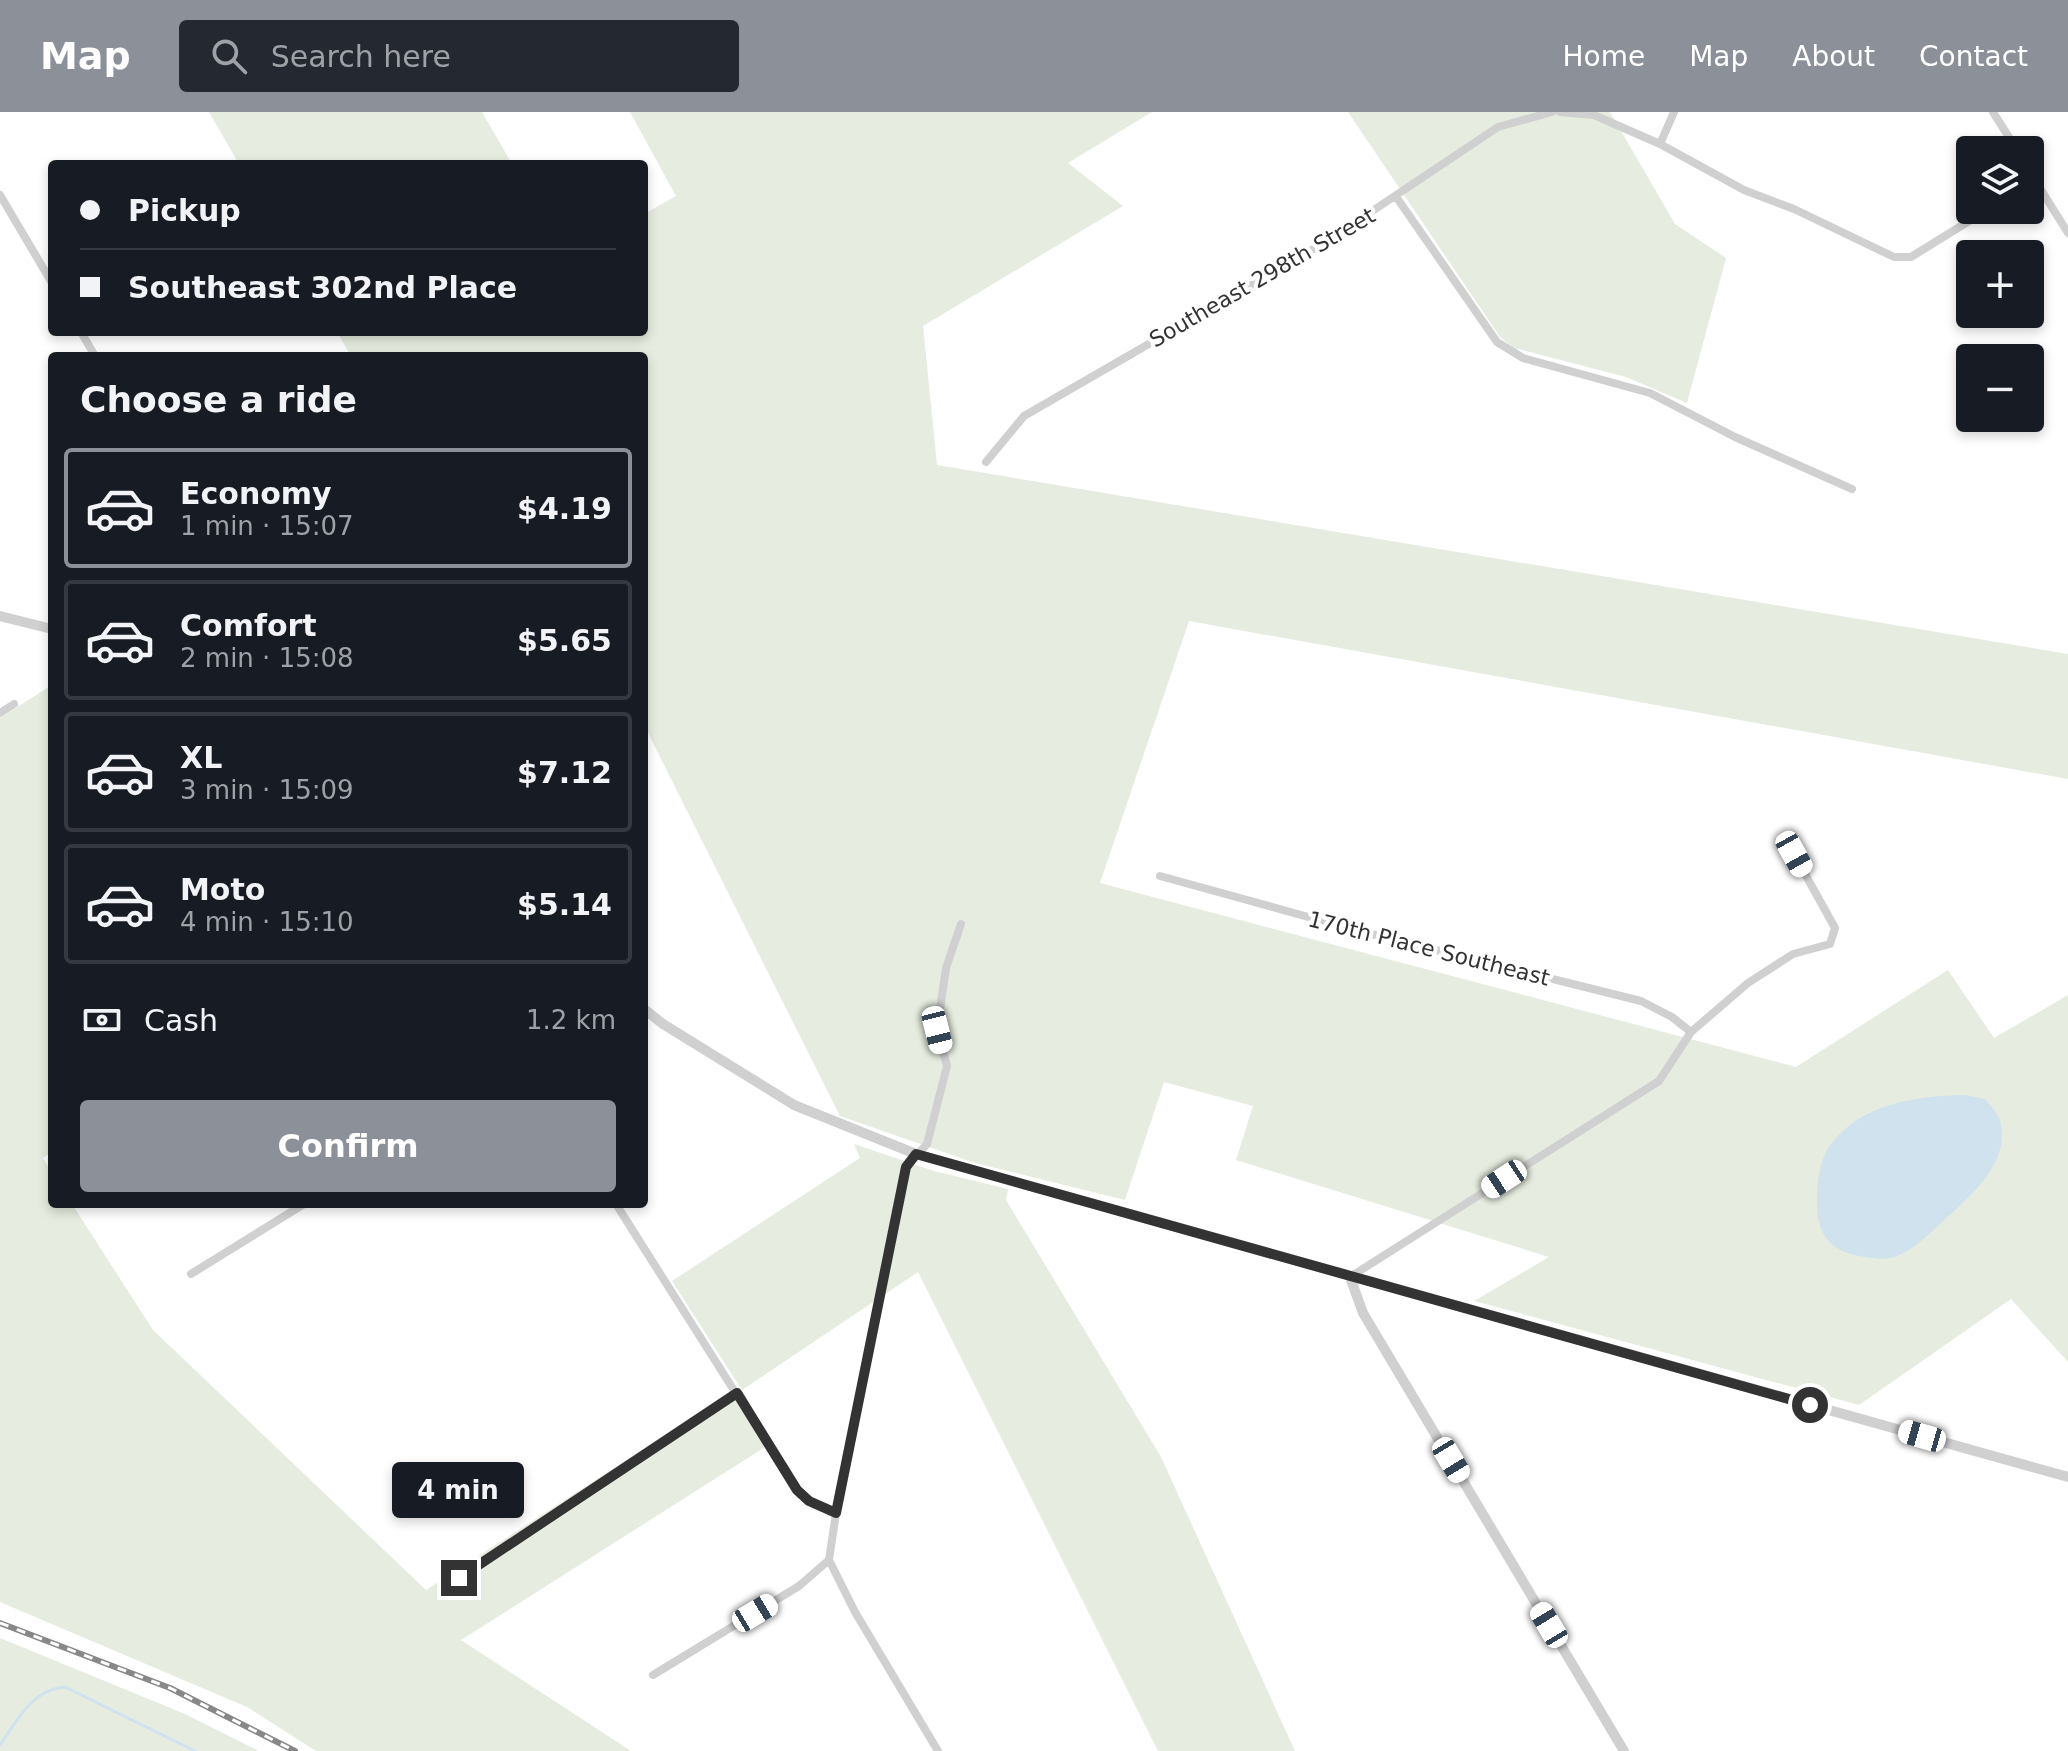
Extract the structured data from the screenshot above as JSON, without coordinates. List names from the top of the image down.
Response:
{
  "streets": {
    "street": ["Southeast 298th Street", "170th Place Southeast"]
  },
  "page": {
    "header": "Map",
    "search": "Search here",
    "nav": [
      "Home",
      "Map",
      "About",
      "Contact"
    ],
    "map_buttons": ["+", "−"],
    "banner": ["Pickup", "Southeast 302nd Place"],
    "heading": "Choose a ride",
    "list": [
      {
        "name": "Economy",
        "note": "1 min · 15:07",
        "value": "$4.19"
      },
      {
        "name": "Comfort",
        "note": "2 min · 15:08",
        "value": "$5.65"
      },
      {
        "name": "XL",
        "note": "3 min · 15:09",
        "value": "$7.12"
      },
      {
        "name": "Moto",
        "note": "4 min · 15:10",
        "value": "$5.14"
      }
    ],
    "pay": ["Cash", "1.2 km"],
    "buttons": "Confirm",
    "bubble": "4 min"
  }
}
